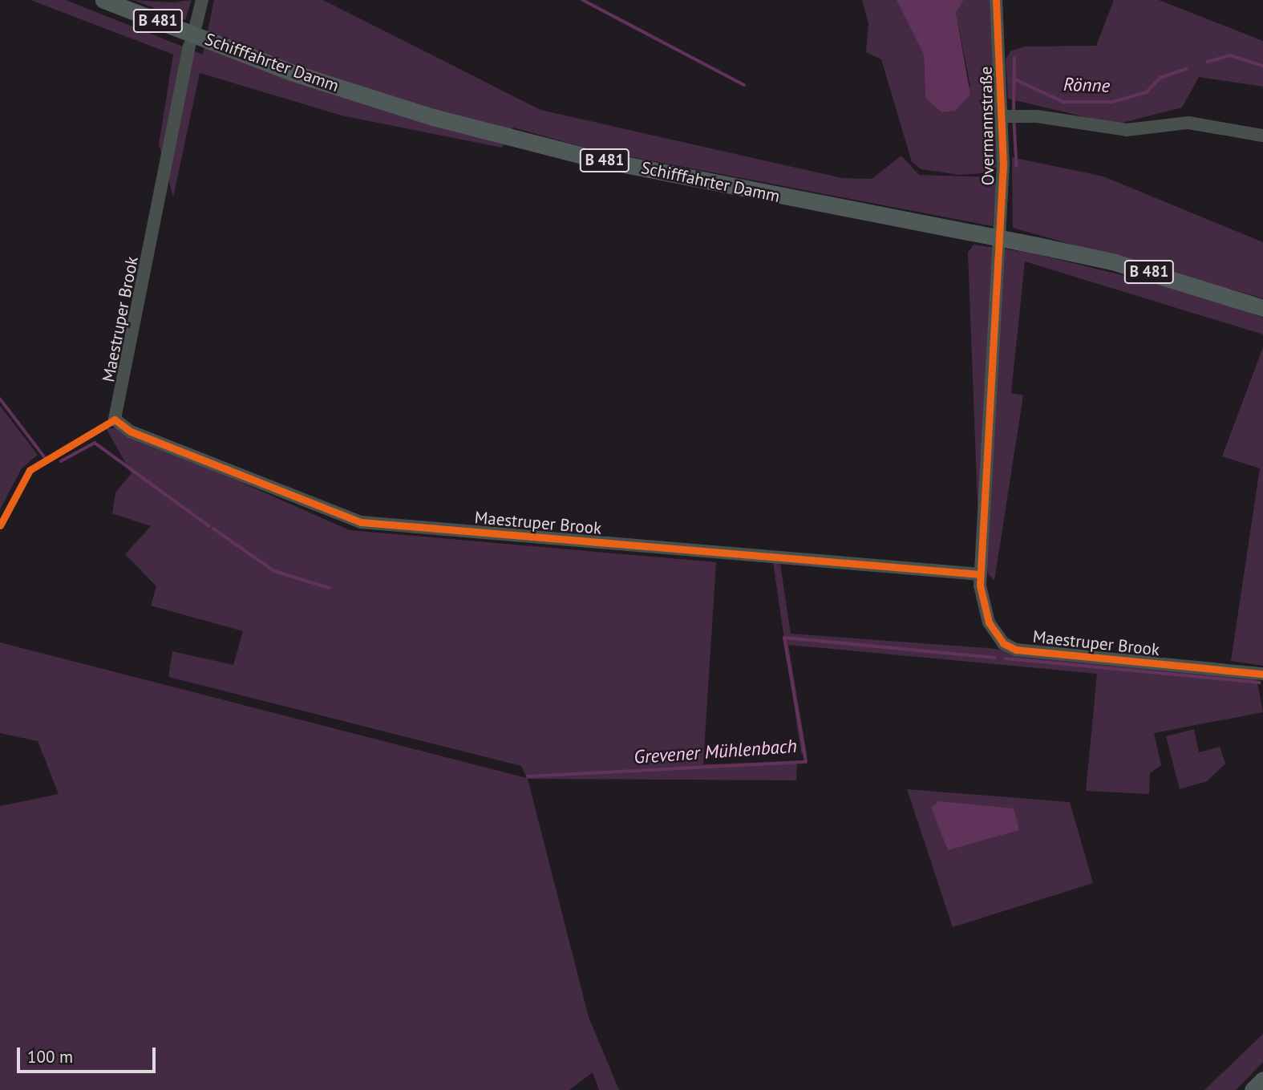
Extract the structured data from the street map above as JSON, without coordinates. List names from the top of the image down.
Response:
{
  "streets": {
    "main road": ["B 481", "Schifffahrter Damm"],
    "street": ["Overmannstraße", "Maestruper Brook"]
  },
  "crossings": [
    ["Overmannstraße", "Maestruper Brook"]
  ],
  "water": ["Rönne", "Grevener Mühlenbach"],
  "scale_bar": "100 m"
}
